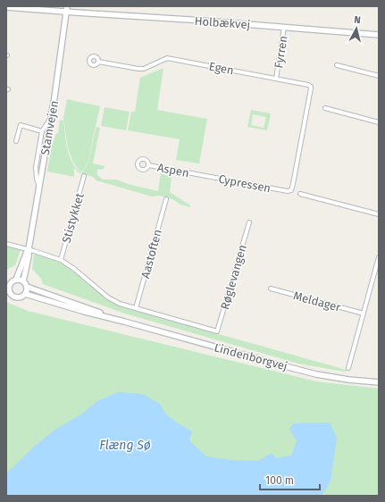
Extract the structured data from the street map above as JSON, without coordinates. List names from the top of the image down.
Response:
{
  "streets": {
    "street": [
      "Holbækvej",
      "Fyrren",
      "Egen",
      "Stamvejen",
      "Aspen",
      "Cypressen",
      "Stistykket",
      "Aastoften",
      "Røglevangen",
      "Meldager",
      "Lindenborgvej"
    ]
  },
  "crossings": [
    ["Holbækvej", "Fyrren"],
    ["Holbækvej", "Stamvejen"],
    ["Fyrren", "Egen"],
    ["Fyrren", "Cypressen"],
    ["Stamvejen", "Lindenborgvej"],
    ["Aspen", "Cypressen"],
    ["Aastoften", "Røglevangen"]
  ],
  "water": ["Flæng Sø"],
  "scale_bar": "100 m",
  "north": "top"
}
